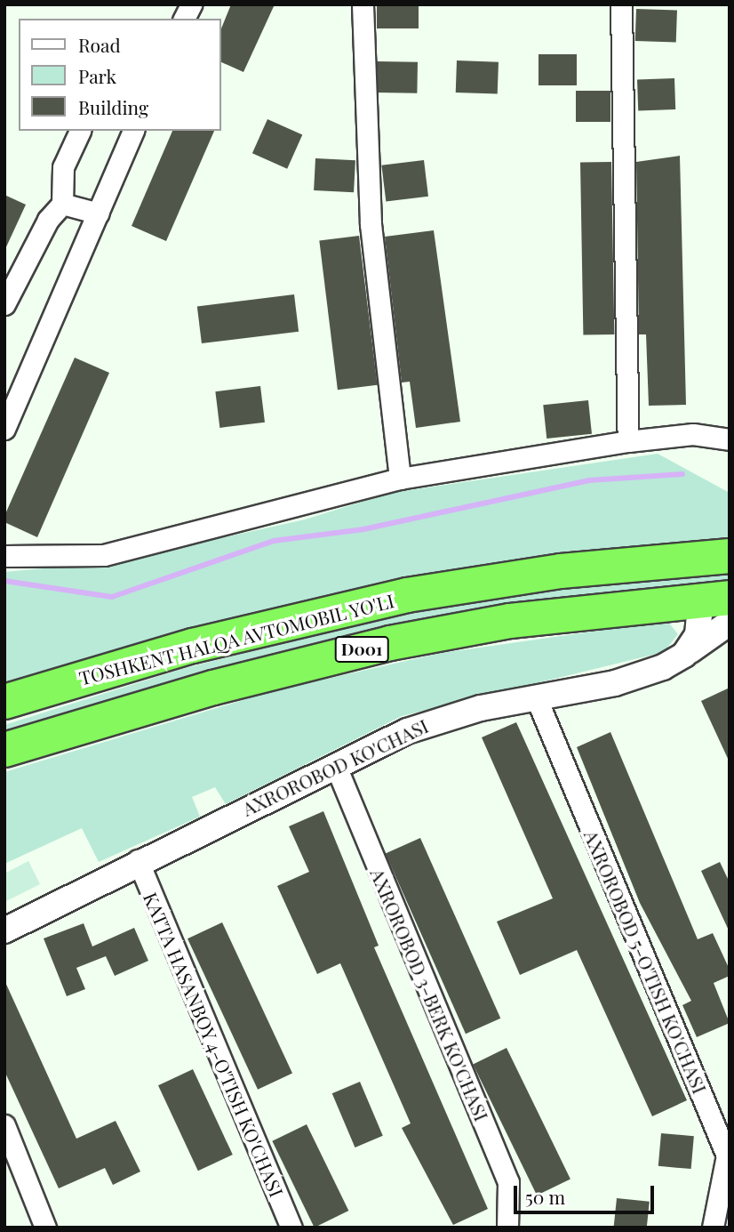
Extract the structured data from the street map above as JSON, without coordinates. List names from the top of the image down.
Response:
{
  "streets": {
    "highway": ["TOSHKENT HALQA AVTOMOBIL YO'LI", "D001"],
    "street": [
      "AXROROBOD KO'CHASI",
      "AXROROBOD 5-O'TISH KO'CHASI",
      "AXROROBOD 3-BERK KO'CHASI",
      "KATTA HASANBOY 4-O'TISH KO'CHASI"
    ]
  },
  "crossings": [
    ["AXROROBOD KO'CHASI", "AXROROBOD 5-O'TISH KO'CHASI"],
    ["AXROROBOD KO'CHASI", "AXROROBOD 3-BERK KO'CHASI"],
    ["AXROROBOD KO'CHASI", "KATTA HASANBOY 4-O'TISH KO'CHASI"]
  ],
  "legend": ["Road", "Park", "Building"],
  "scale_bar": "50 m"
}
